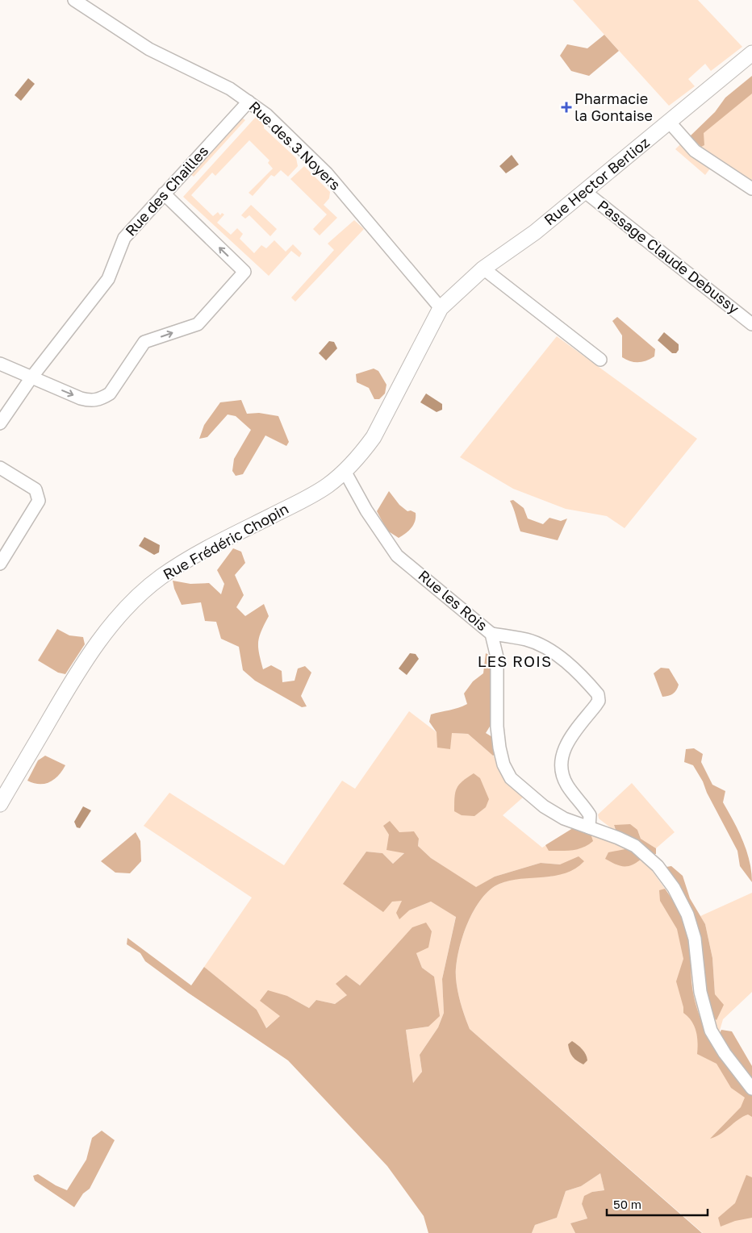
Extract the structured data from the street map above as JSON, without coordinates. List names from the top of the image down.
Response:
{
  "streets": {
    "street": [
      "Rue des 3 Noyers",
      "Rue Hector Berlioz",
      "Rue des Chailles",
      "Passage Claude Debussy",
      "Rue Frédéric Chopin",
      "Rue les Rois"
    ]
  },
  "crossings": [
    ["Rue des 3 Noyers", "Rue Hector Berlioz"],
    ["Rue des 3 Noyers", "Rue des Chailles"],
    ["Rue des 3 Noyers", "Rue Frédéric Chopin"],
    ["Rue Hector Berlioz", "Passage Claude Debussy"],
    ["Rue Hector Berlioz", "Rue Frédéric Chopin"],
    ["Rue Frédéric Chopin", "Rue les Rois"]
  ],
  "districts": ["LES ROIS"],
  "places": {
    "health": ["Pharmacie la Gontaise"]
  },
  "scale_bar": "50 m"
}
